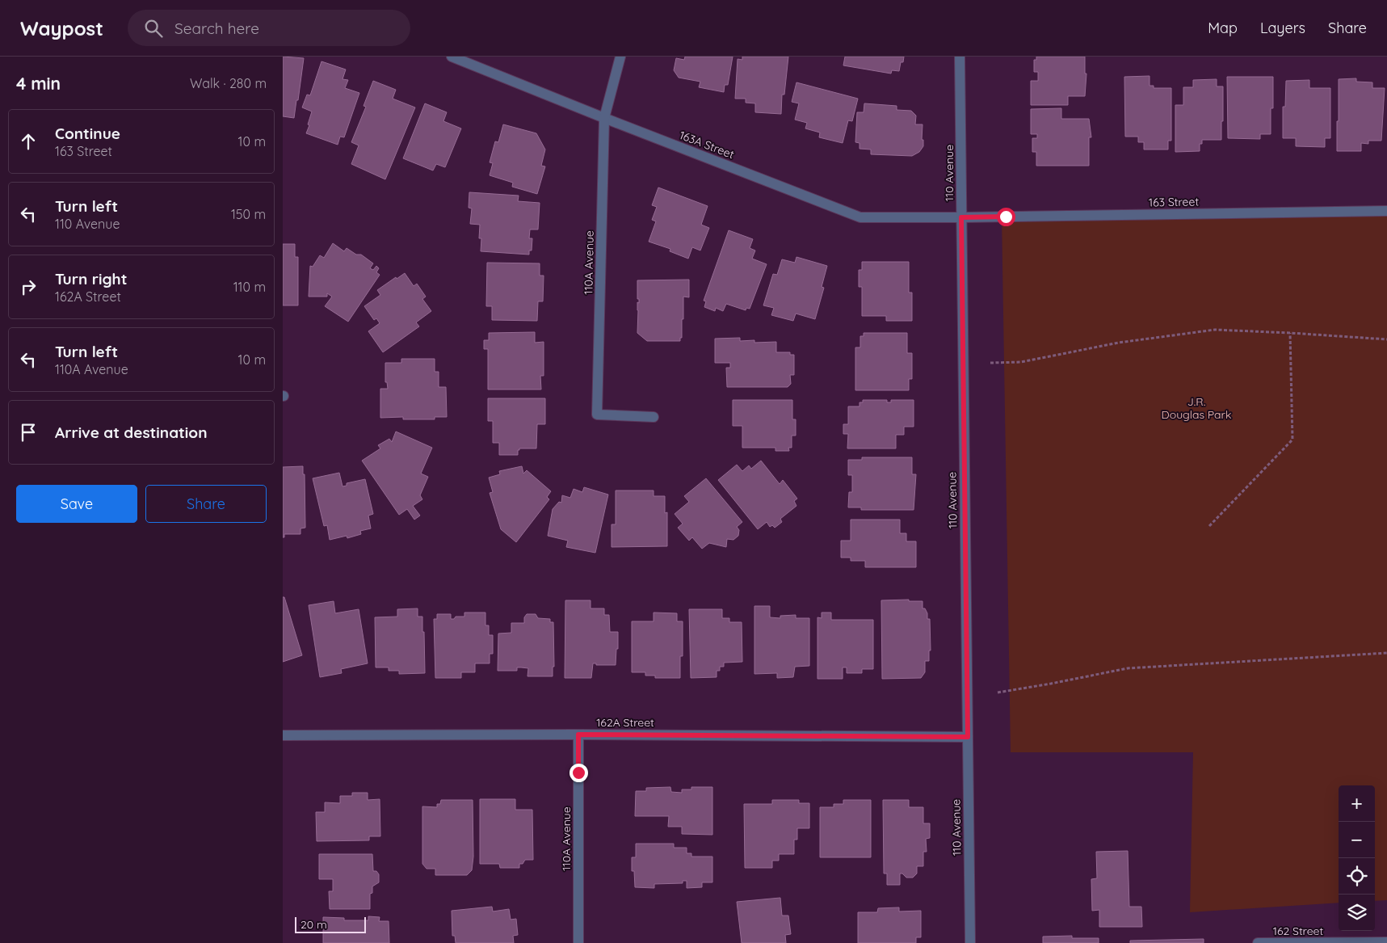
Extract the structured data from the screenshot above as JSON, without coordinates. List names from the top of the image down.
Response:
{
  "streets": {
    "street": [
      "163A Street",
      "110 Avenue",
      "163 Street",
      "110A Avenue",
      "162A Street",
      "162 Street"
    ]
  },
  "crossings": [
    ["163A Street", "110 Avenue"],
    ["163A Street", "163 Street"],
    ["163A Street", "110A Avenue"],
    ["110 Avenue", "163 Street"],
    ["110 Avenue", "162A Street"],
    ["110A Avenue", "162A Street"]
  ],
  "parks": ["J.R. Douglas Park"],
  "scale_bar": "20 m",
  "page": {
    "header": "Waypost",
    "search": "Search here",
    "nav": ["Map", "Layers", "Share"],
    "heading": ["4 min", "Walk · 280 m"],
    "list": [
      ["Continue", "163 Street", "10 m"],
      ["Turn left", "110 Avenue", "150 m"],
      ["Turn right", "162A Street", "110 m"],
      ["Turn left", "110A Avenue", "10 m"],
      "Arrive at destination"
    ],
    "buttons": ["Save", "Share"],
    "map_buttons": ["+", "−"],
    "scale": "20 m"
  }
}
